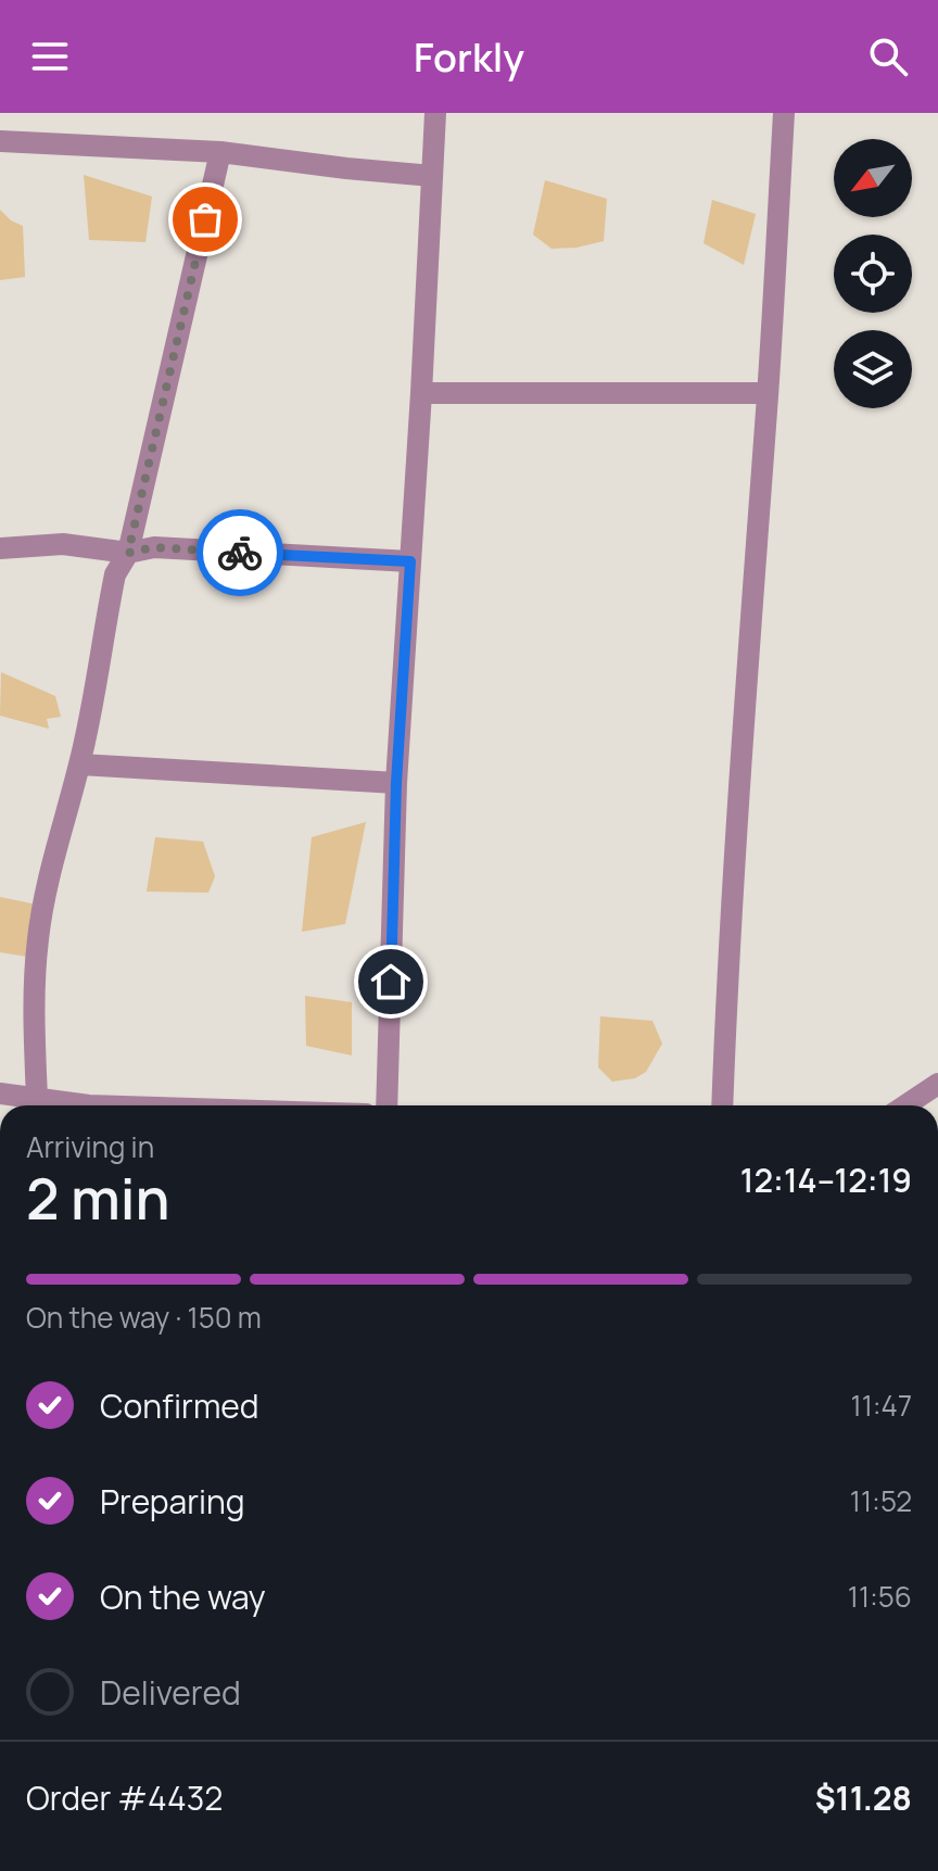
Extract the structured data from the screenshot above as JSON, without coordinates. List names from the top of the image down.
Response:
{
  "north": "bottom left",
  "page": {
    "header": "Forkly",
    "heading": ["2 min", "Arriving in", "12:14–12:19"],
    "panel": ["Order #4432", "$11.28"],
    "bar": "On the way · 150 m",
    "list": [
      ["Confirmed", "11:47"],
      ["Preparing", "11:52"],
      ["On the way", "11:56"],
      "Delivered"
    ]
  }
}
